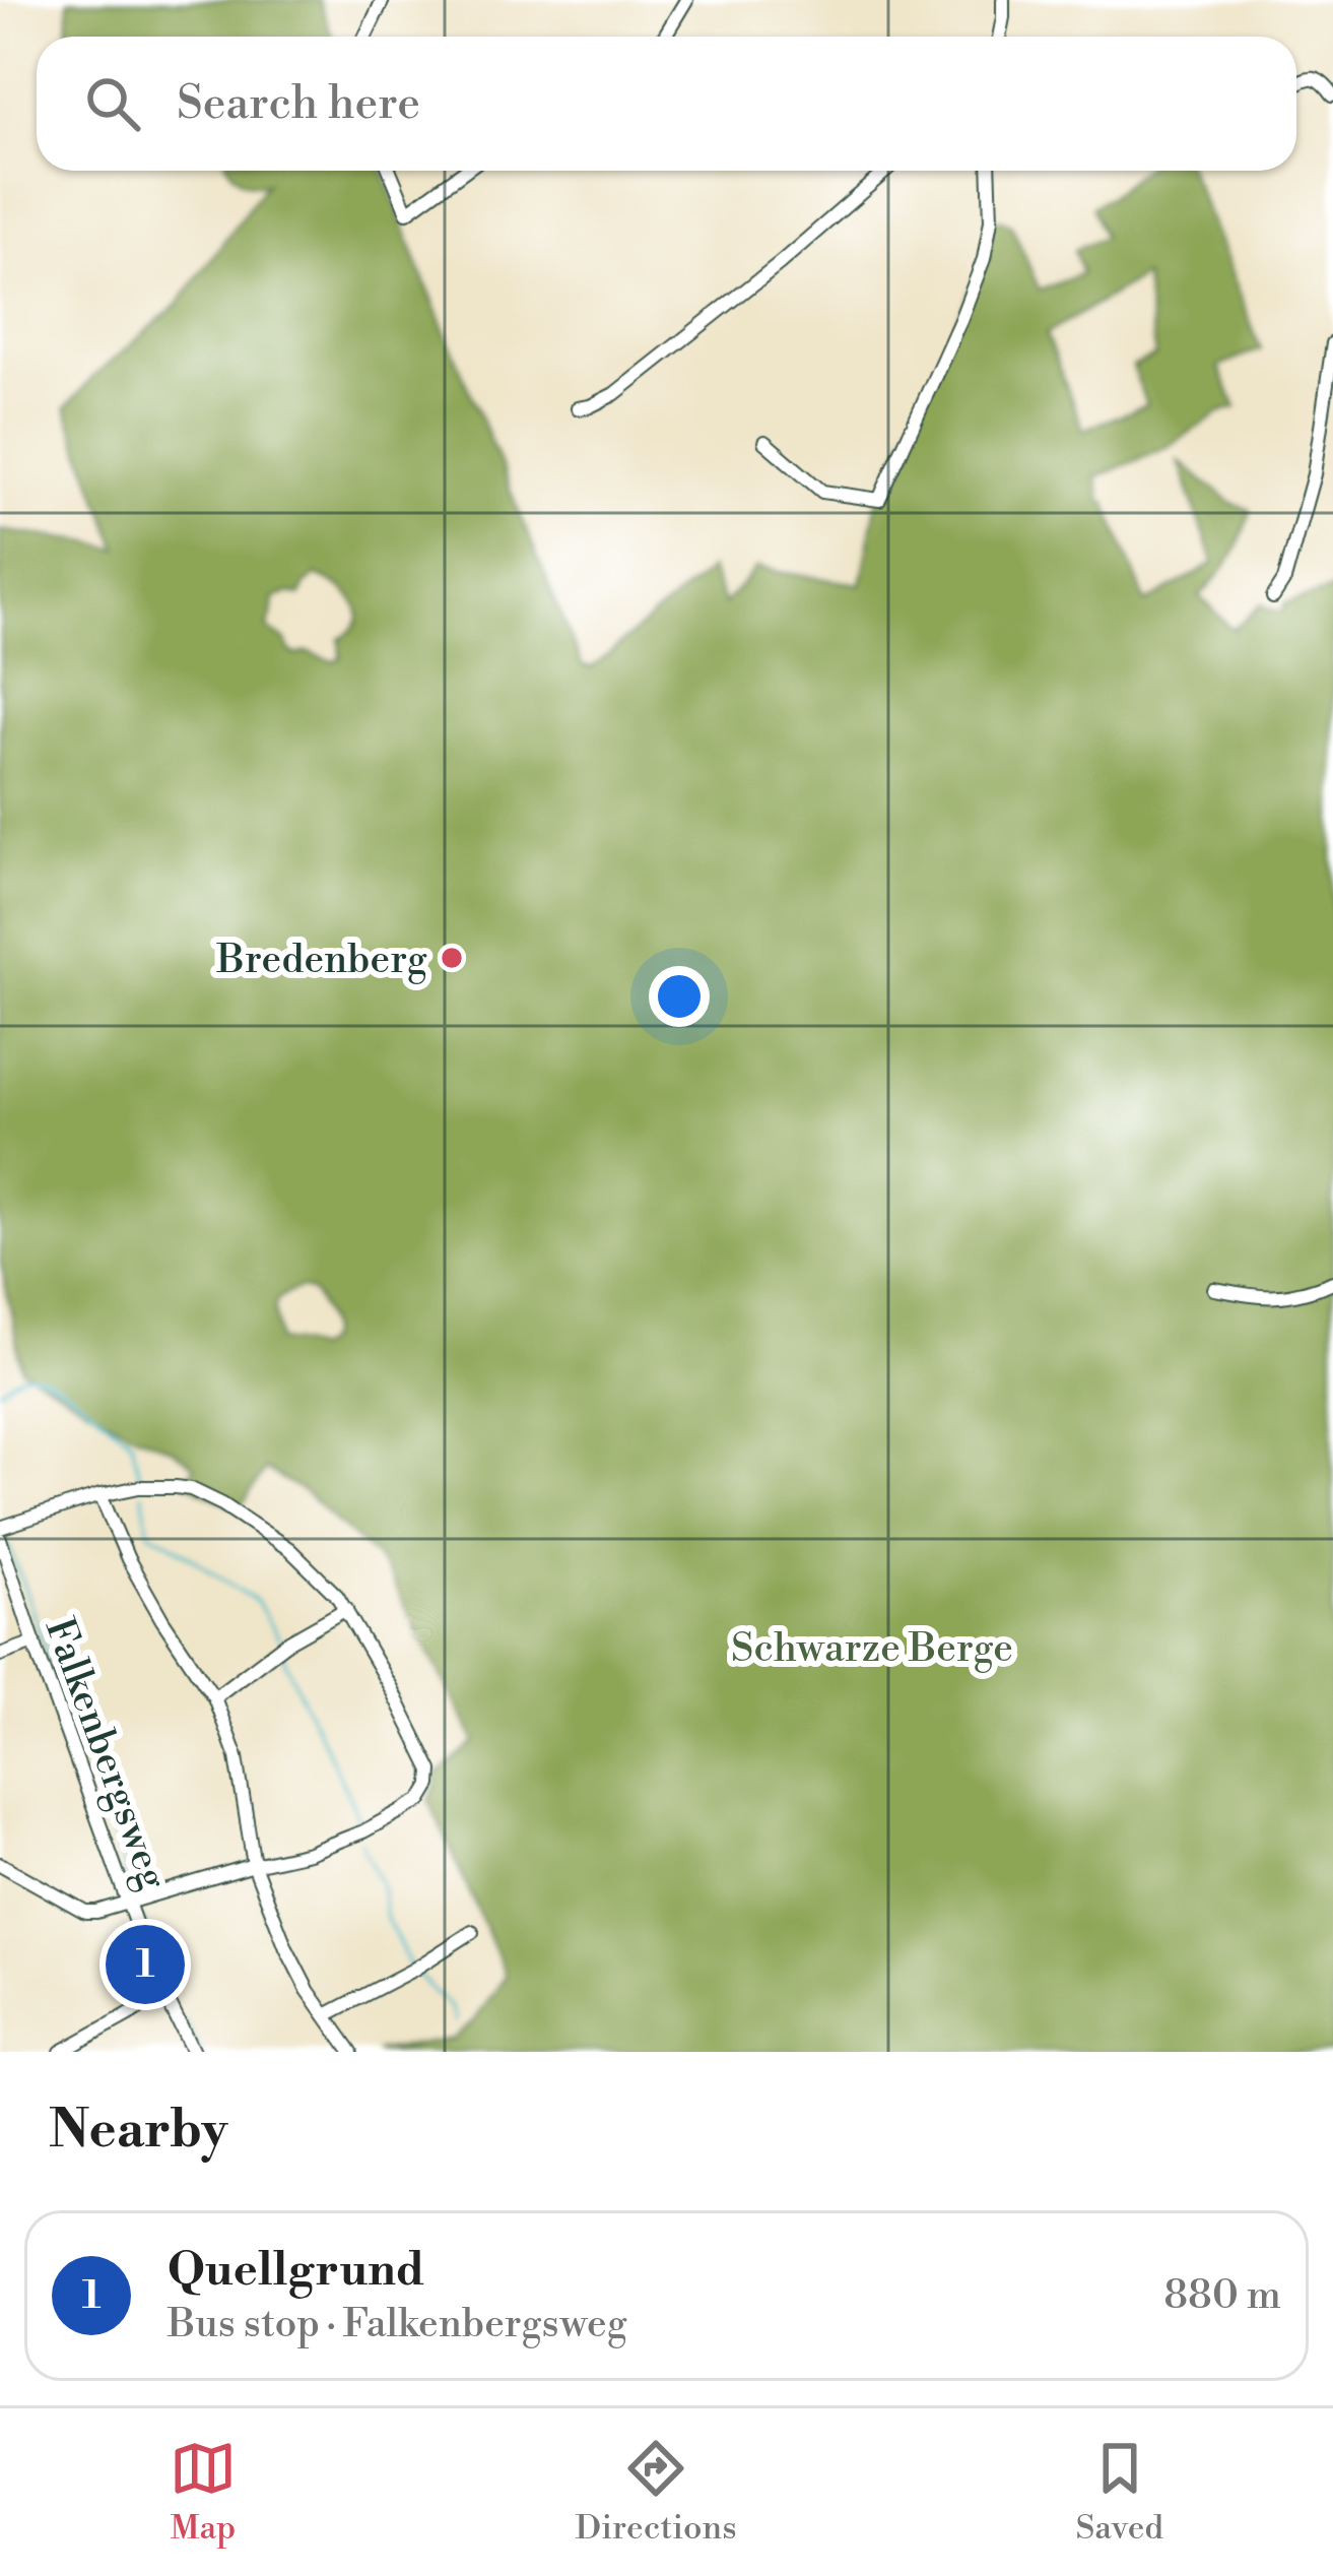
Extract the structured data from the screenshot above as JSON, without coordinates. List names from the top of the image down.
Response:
{
  "streets": {
    "street": ["Falkenbergsweg"]
  },
  "parks": ["Schwarze Berge"],
  "places": ["Bredenberg"],
  "page": {
    "search": "Search here",
    "pins": "1",
    "heading": "Nearby",
    "list": [
      {
        "mark": "1",
        "name": "Quellgrund",
        "note": "Bus stop · Falkenbergsweg",
        "value": "880 m"
      }
    ],
    "nav": ["Map", "Directions", "Saved"]
  }
}
